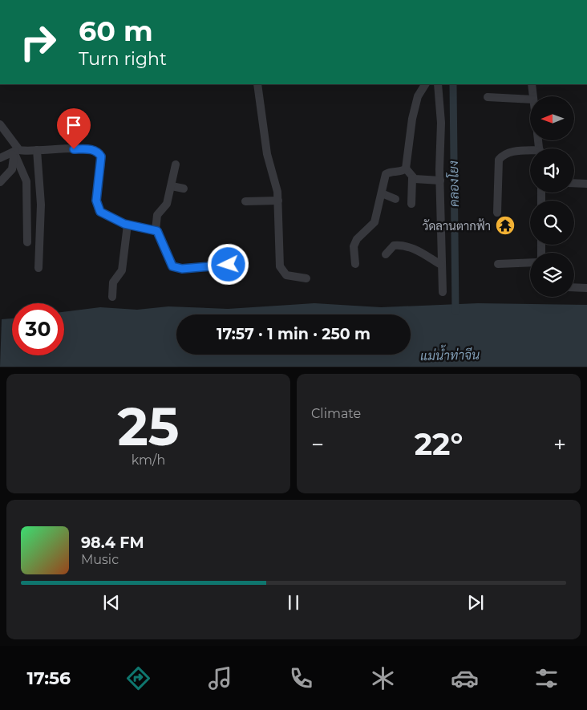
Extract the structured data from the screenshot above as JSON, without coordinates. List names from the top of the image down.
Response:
{
  "water": ["คลองโยง", "แม่น้ำท่าจีน"],
  "places": {
    "temple": ["วัดลานตากฟ้า"]
  },
  "north": "left",
  "page": {
    "turn": ["60 m", "Turn right"],
    "limit": "30",
    "trip": "17:57 · 1 min · 250 m",
    "tile": [
      ["25", "km/h"],
      "Climate"
    ],
    "heat": ["−", "22°", "+"],
    "song": ["98.4 FM", "Music"],
    "tabs": "17:56"
  }
}
